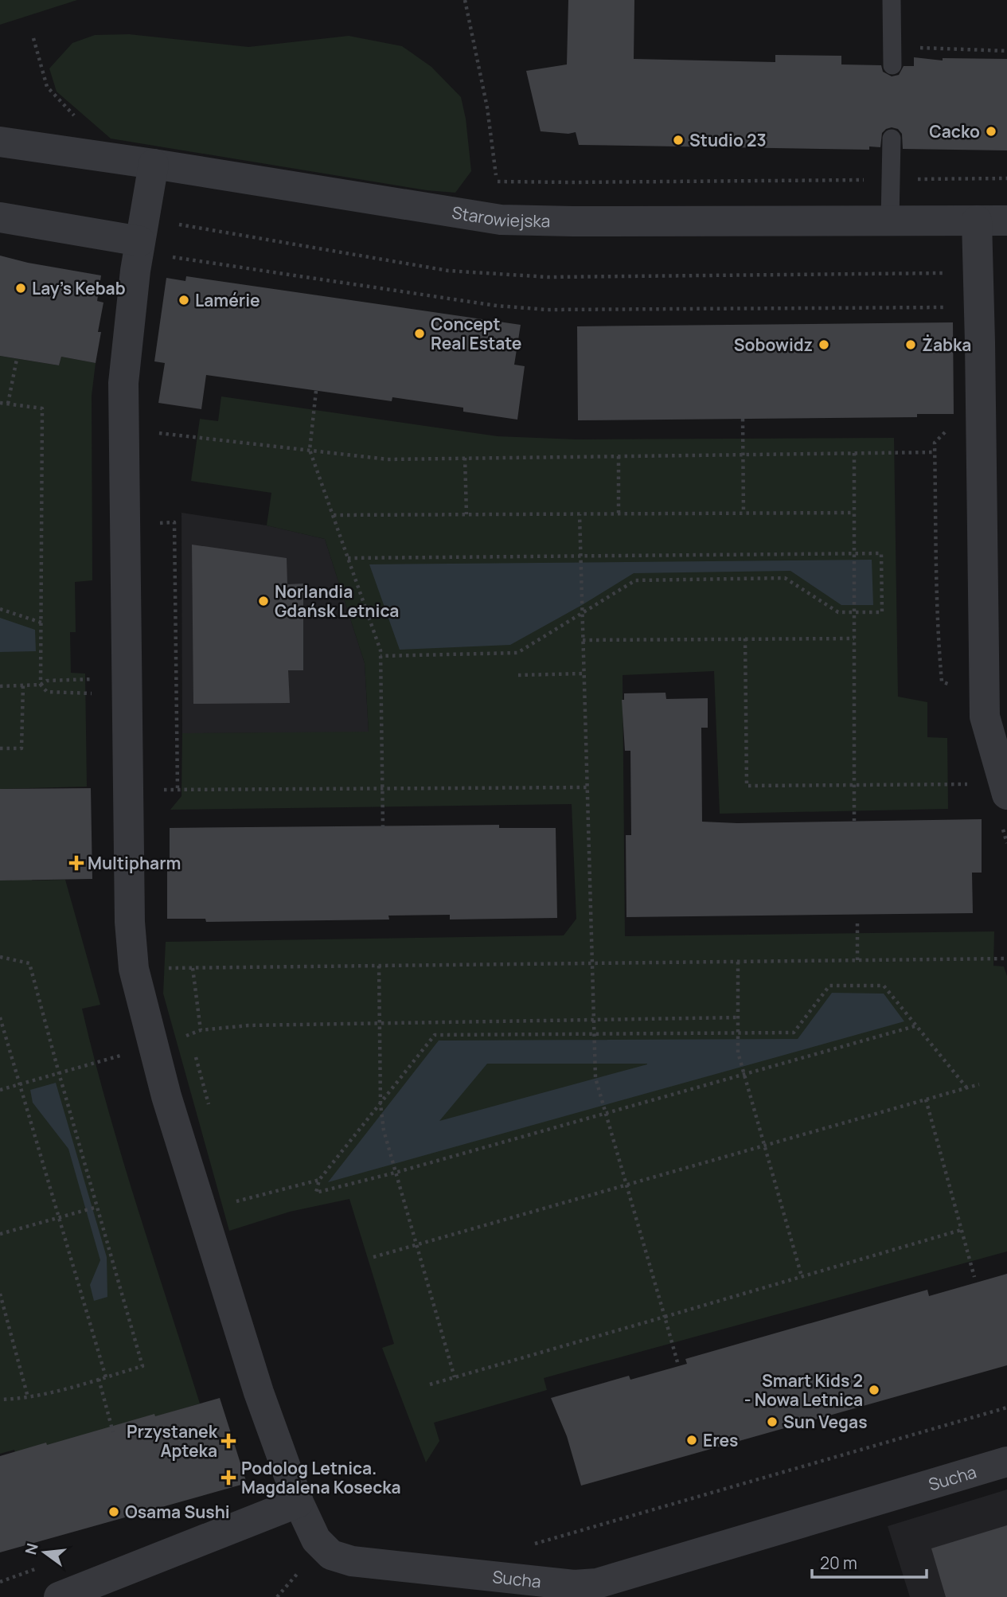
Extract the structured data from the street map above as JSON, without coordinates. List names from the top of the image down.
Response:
{
  "streets": {
    "street": ["Starowiejska", "Sucha"]
  },
  "crossings": [
    ["Starowiejska", "Sucha"]
  ],
  "places": {
    "other": [
      "Cacko",
      "Studio 23",
      "Lay's Kebab",
      "Lamérie",
      "Concept Real Estate",
      "Sobowidz",
      "Żabka",
      "Norlandia Gdańsk Letnica",
      "Smart Kids 2 - Nowa Letnica",
      "Sun Vegas",
      "Eres",
      "Osama Sushi"
    ],
    "health": ["Multipharm", "Przystanek Apteka", "Podolog Letnica. Magdalena Kosecka"]
  },
  "scale_bar": "20 m",
  "north": "left"
}
